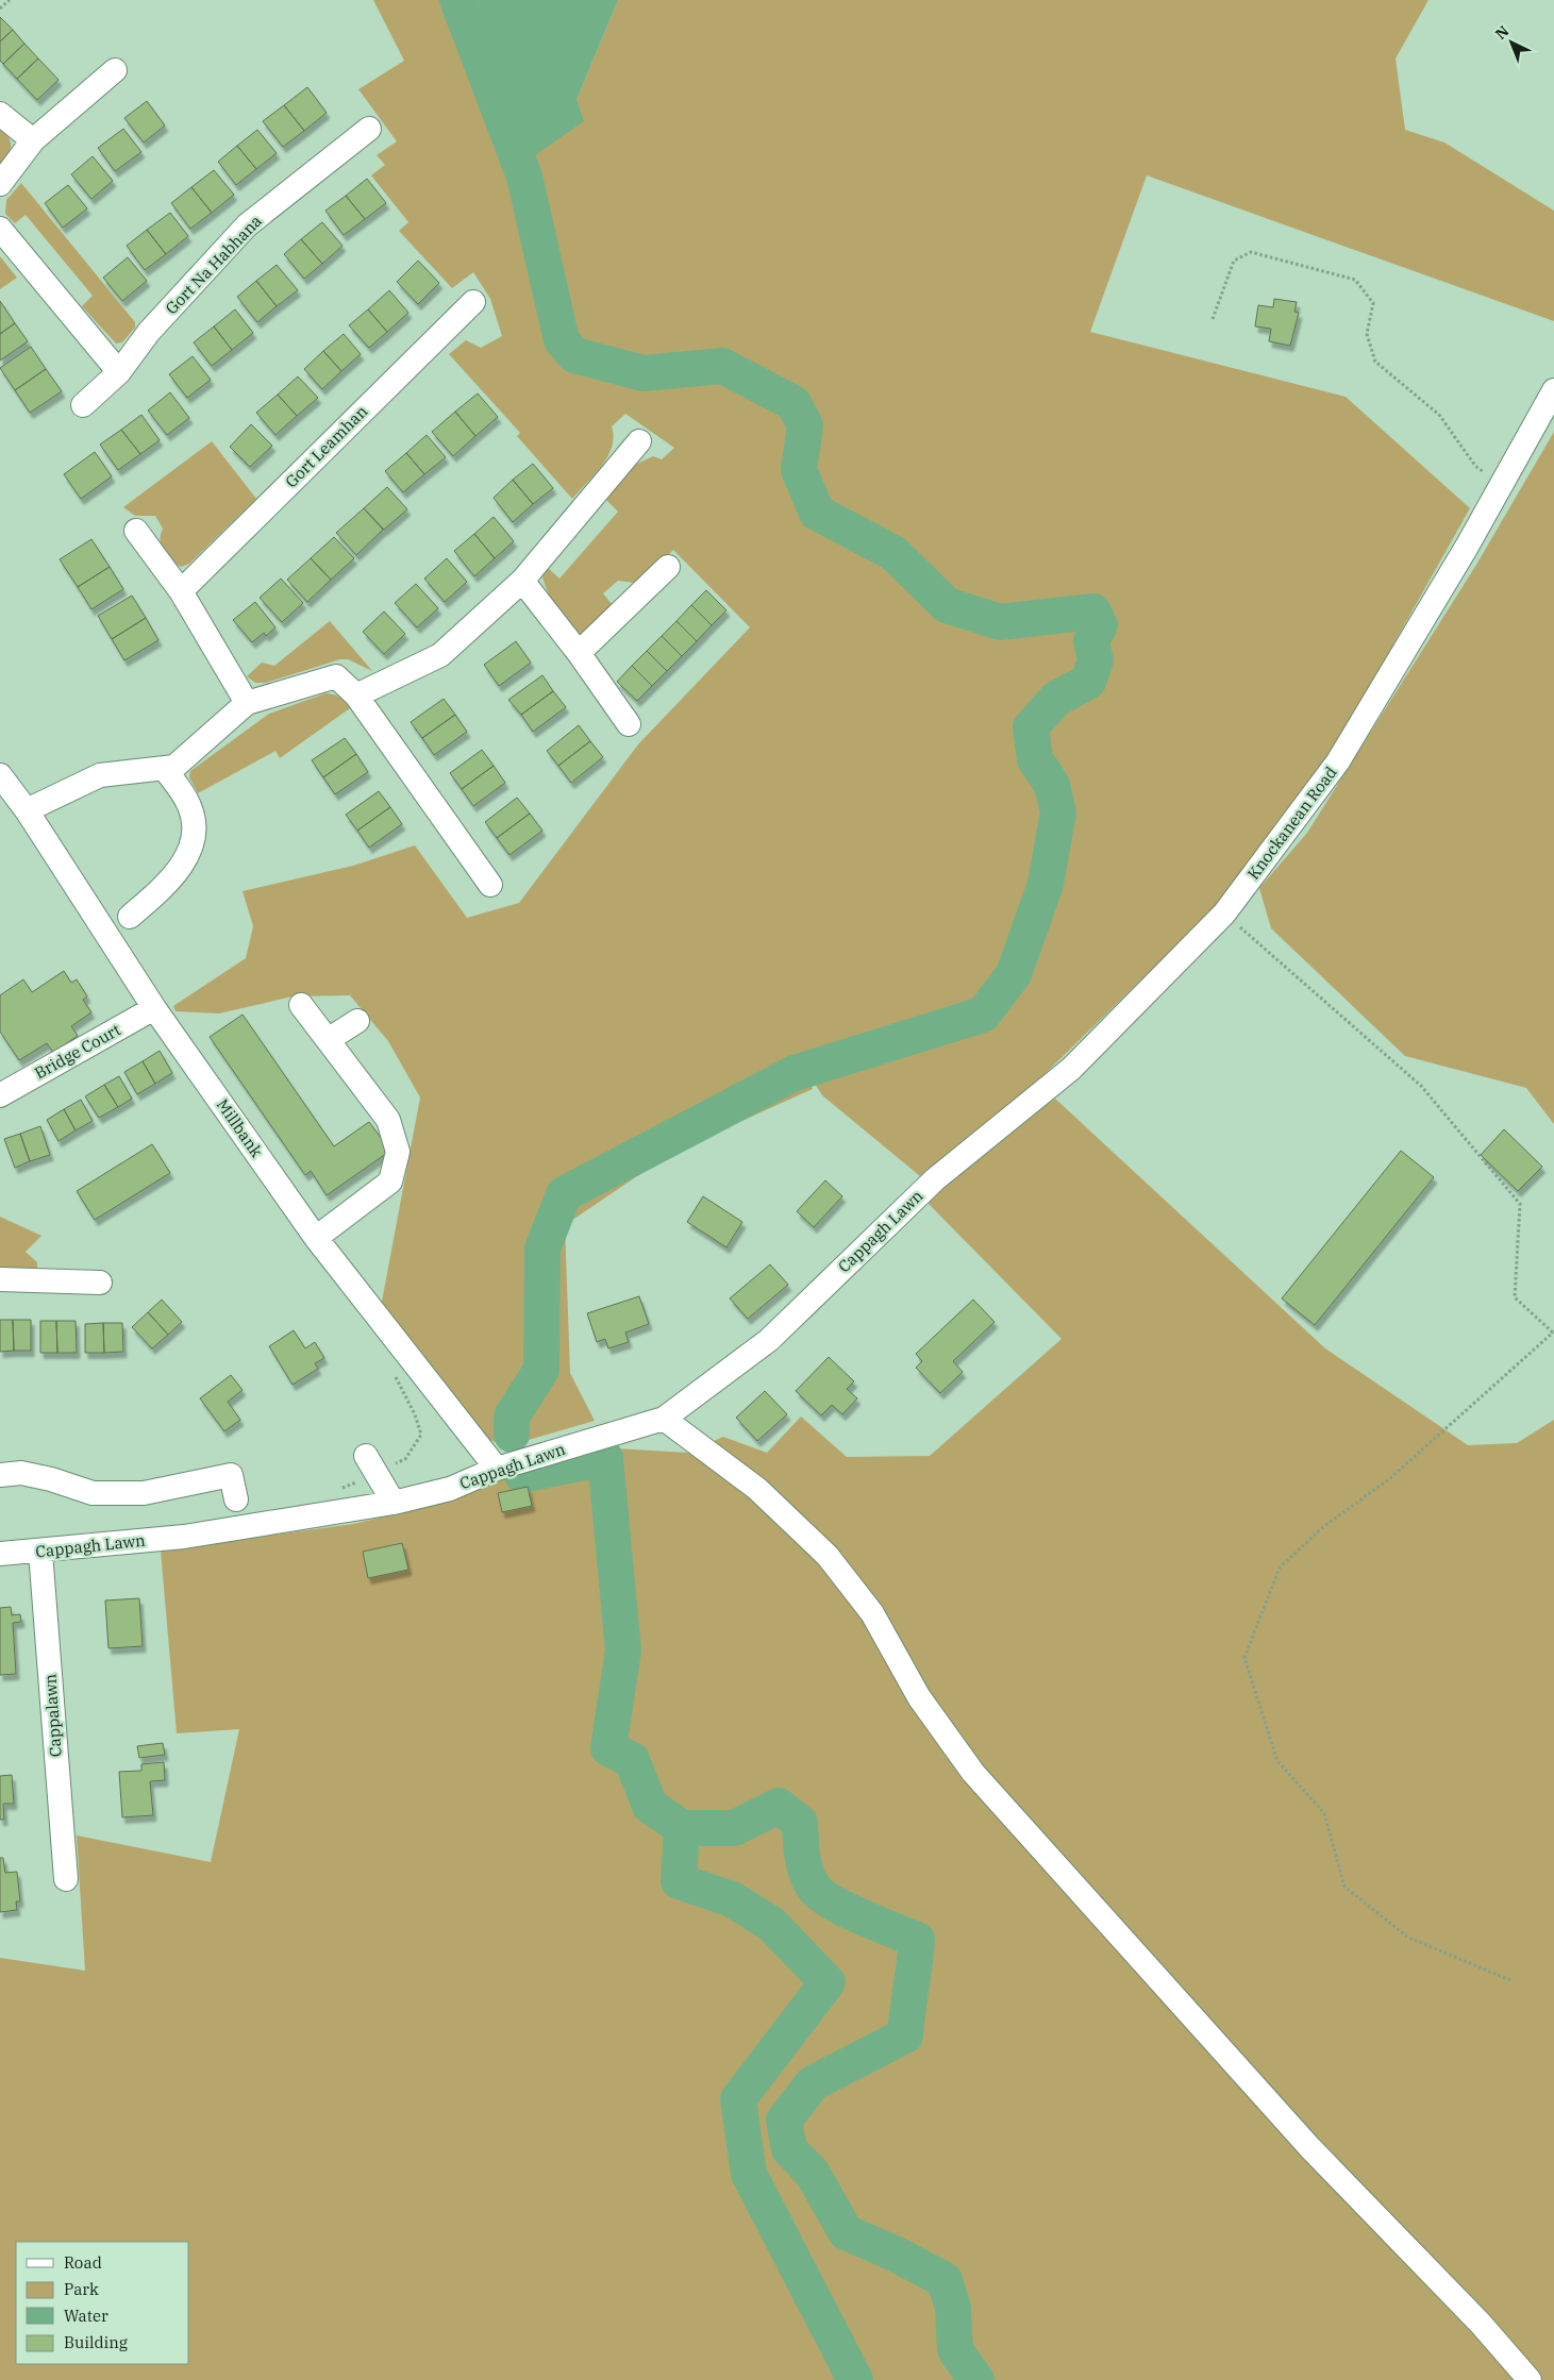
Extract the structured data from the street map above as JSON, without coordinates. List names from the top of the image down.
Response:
{
  "streets": {
    "street": [
      "Gort Na Habhana",
      "Gort Leamhan",
      "Knockanean Road",
      "Bridge Court",
      "Millbank",
      "Cappagh Lawn",
      "Cappalawn"
    ]
  },
  "crossings": [
    ["Knockanean Road", "Cappagh Lawn"],
    ["Bridge Court", "Millbank"],
    ["Millbank", "Cappagh Lawn"],
    ["Cappagh Lawn", "Cappalawn"]
  ],
  "legend": [
    "Road",
    "Park",
    "Water",
    "Building"
  ],
  "north": "top left"
}
